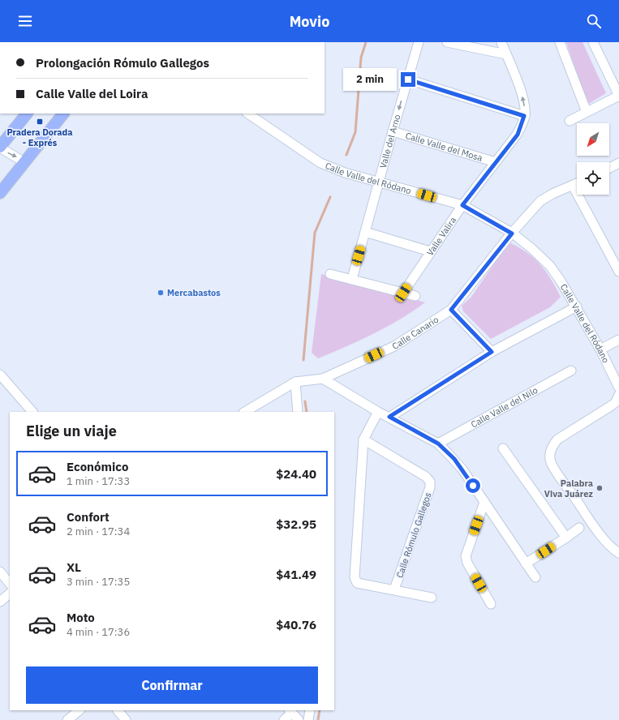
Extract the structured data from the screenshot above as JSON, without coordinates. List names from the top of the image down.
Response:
{
  "streets": {
    "street": [
      "Valle del Arno",
      "Calle Valle del Mosa",
      "Calle Valle del Ródano",
      "Valle Valira",
      "Calle Canario",
      "Calle Valle del Nilo",
      "Calle Rómulo Gallegos"
    ]
  },
  "crossings": [
    ["Valle del Arno", "Calle Valle del Mosa"],
    ["Valle del Arno", "Calle Valle del Ródano"],
    ["Calle Valle del Mosa", "Valle Valira"],
    ["Calle Valle del Ródano", "Valle Valira"],
    ["Calle Valle del Ródano", "Calle Canario"]
  ],
  "places": {
    "transit": ["Pradera Dorada - Exprés"],
    "other": ["Mercabastos", "Palabra Viva Juárez"]
  },
  "north": "bottom left",
  "page": {
    "header": "Movio",
    "banner": ["Prolongación Rómulo Gallegos", "Calle Valle del Loira"],
    "bubble": "2 min",
    "heading": "Elige un viaje",
    "list": [
      {
        "name": "Económico",
        "note": "1 min · 17:33",
        "value": "$24.40"
      },
      {
        "name": "Confort",
        "note": "2 min · 17:34",
        "value": "$32.95"
      },
      {
        "name": "XL",
        "note": "3 min · 17:35",
        "value": "$41.49"
      },
      {
        "name": "Moto",
        "note": "4 min · 17:36",
        "value": "$40.76"
      }
    ],
    "buttons": "Confirmar"
  }
}
